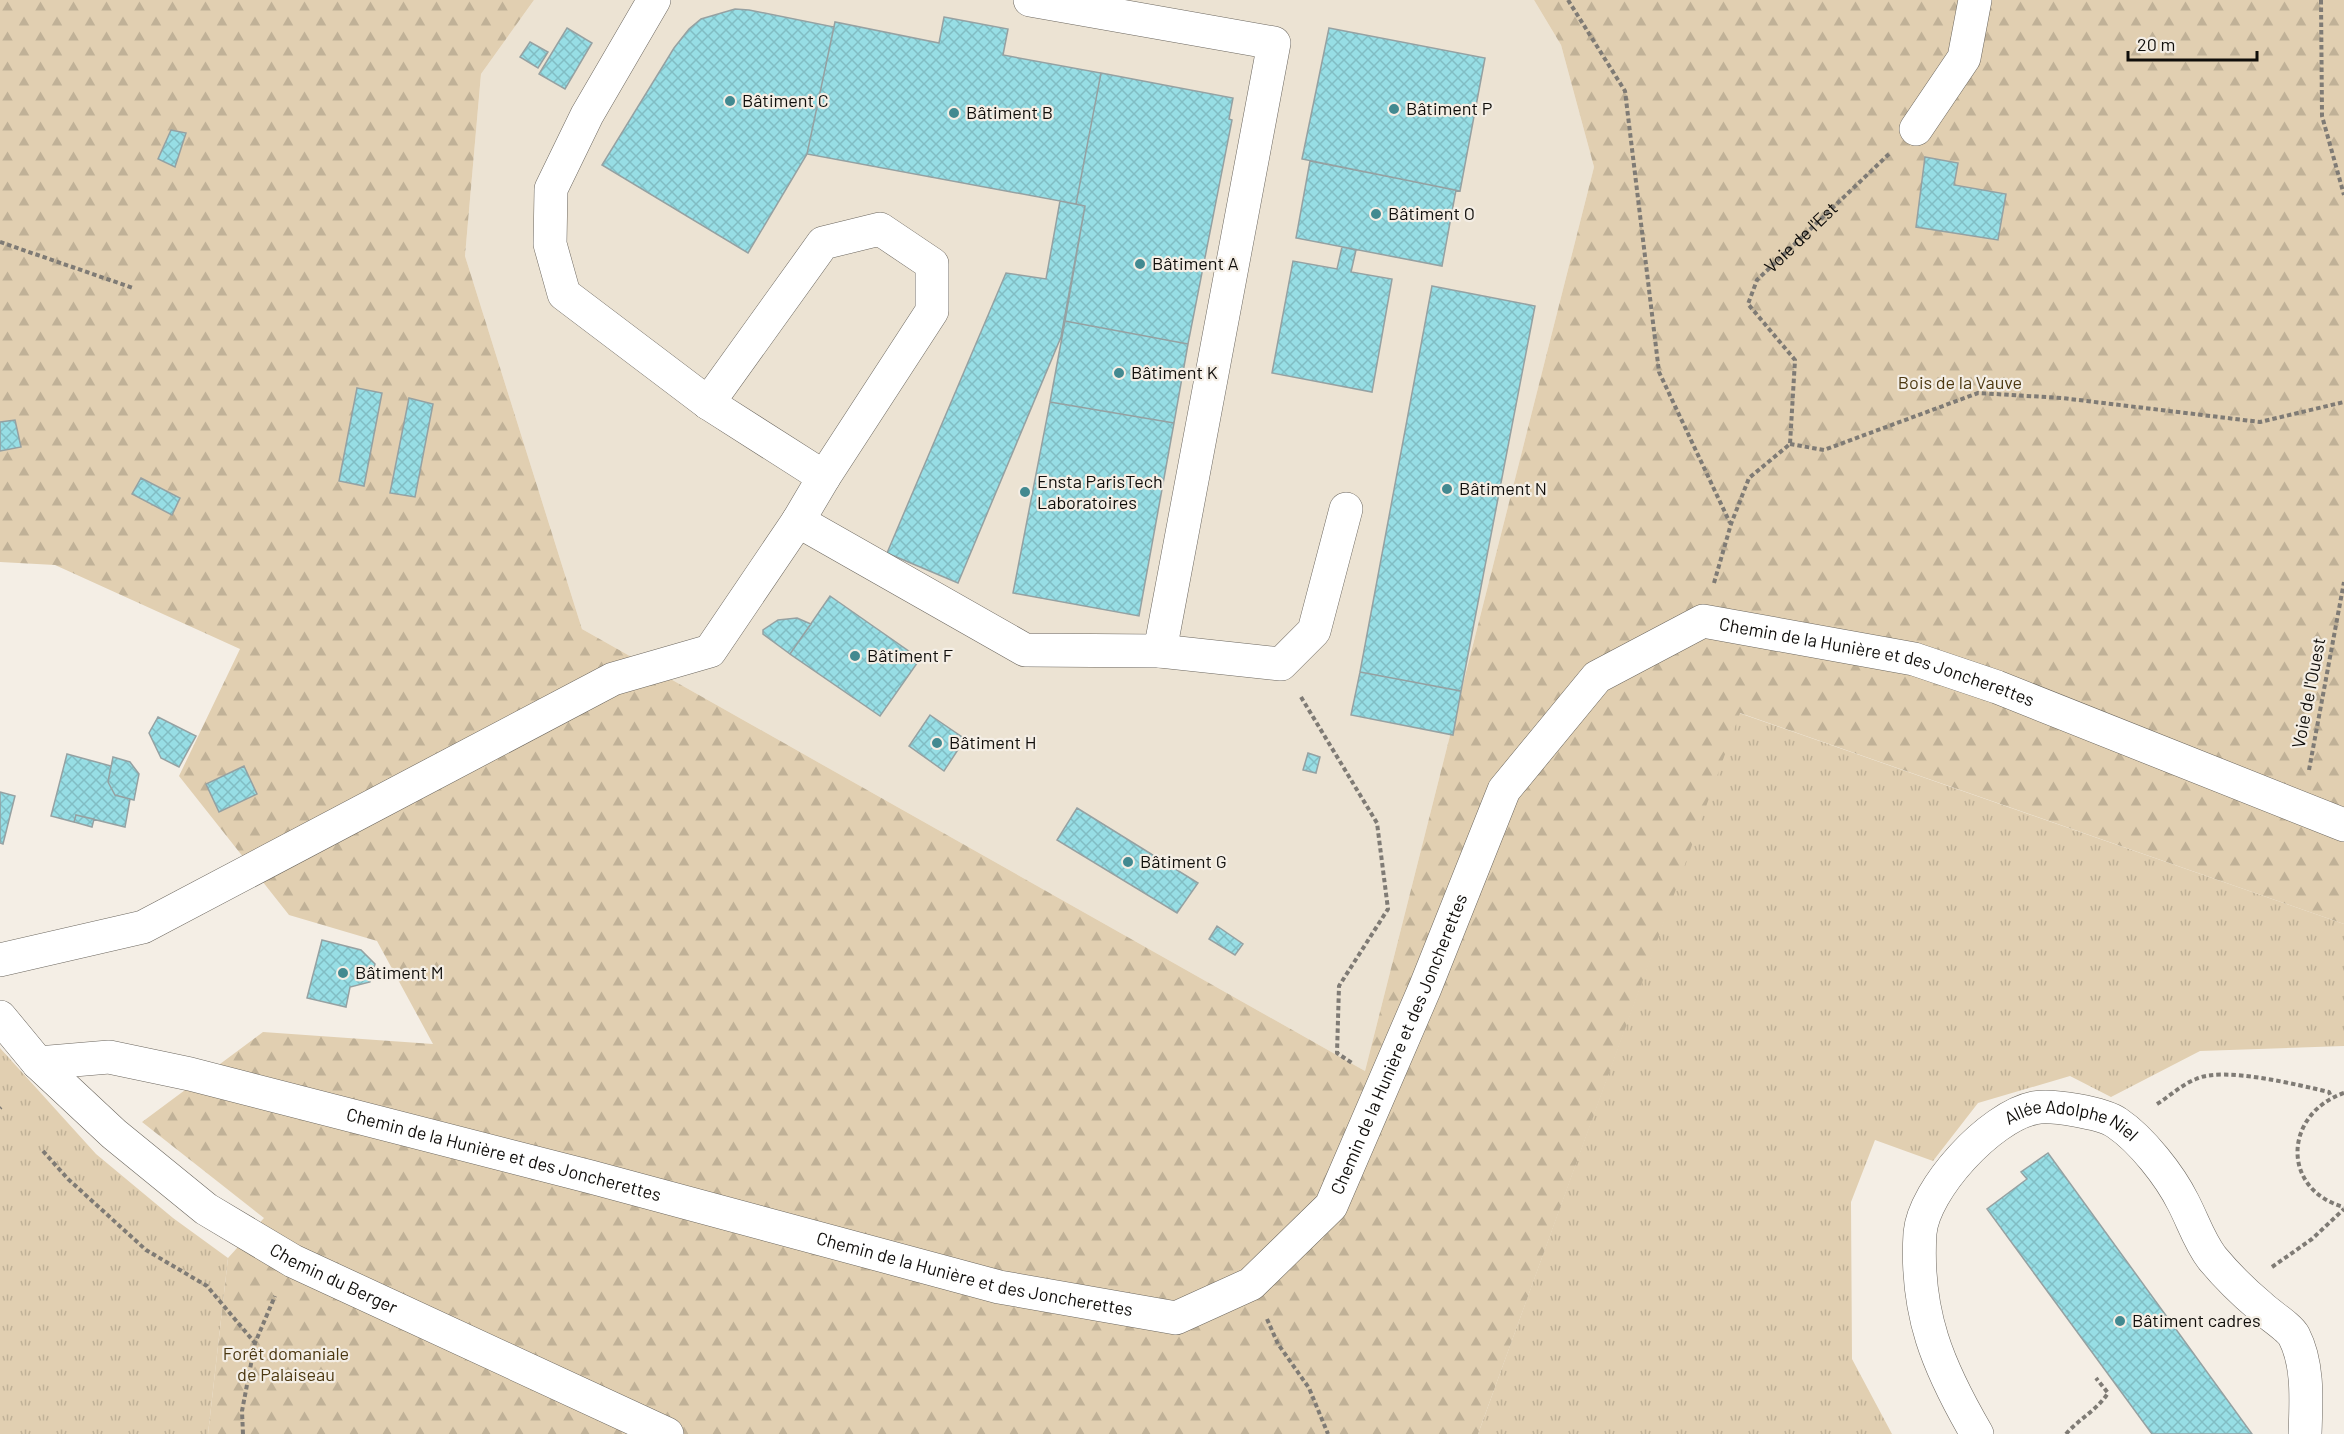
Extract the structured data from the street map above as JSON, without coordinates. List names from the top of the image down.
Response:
{
  "streets": {
    "street": ["Chemin de la Hunière et des Joncherettes", "Allée Adolphe Niel", "Chemin du Berger"],
    "path": ["Voie de l'Est", "Voie de l'Ouest"]
  },
  "crossings": [
    ["Chemin de la Hunière et des Joncherettes", "Voie de l'Ouest"],
    ["Chemin de la Hunière et des Joncherettes", "Chemin du Berger"]
  ],
  "parks": ["Bois de la Vauve", "Forêt domaniale de Palaiseau"],
  "places": [
    "Bâtiment C",
    "Bâtiment P",
    "Bâtiment B",
    "Bâtiment O",
    "Bâtiment A",
    "Bâtiment K",
    "Bâtiment N",
    "Ensta ParisTech Laboratoires",
    "Bâtiment F",
    "Bâtiment H",
    "Bâtiment G",
    "Bâtiment M",
    "Bâtiment cadres"
  ],
  "scale_bar": "20 m"
}
